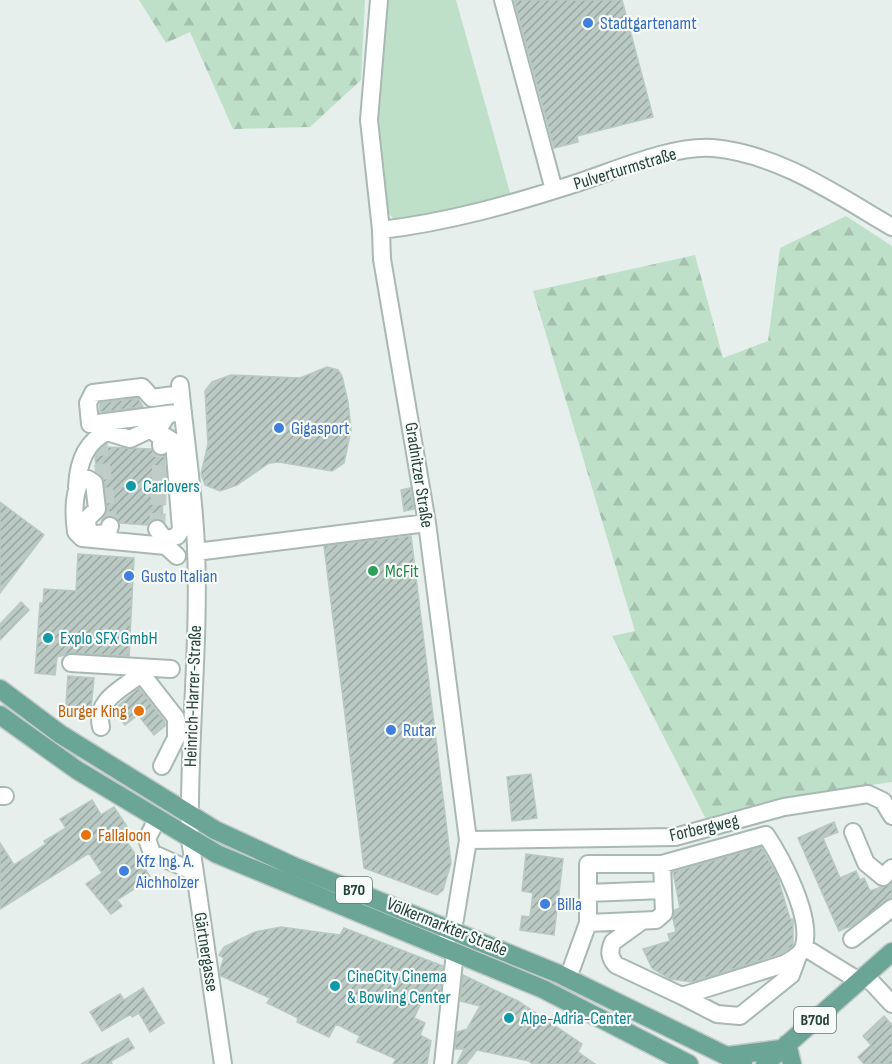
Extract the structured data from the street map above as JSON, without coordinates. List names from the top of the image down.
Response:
{
  "streets": {
    "main road": ["B70", "Völkermarkter Straße", "B70d"],
    "street": [
      "Pulverturmstraße",
      "Gradnitzer Straße",
      "Heinrich-Harrer-Straße",
      "Forbergweg",
      "Gärtnergasse"
    ]
  },
  "crossings": [
    ["Pulverturmstraße", "Gradnitzer Straße"],
    ["Gradnitzer Straße", "Forbergweg"],
    ["Gradnitzer Straße", "Völkermarkter Straße"],
    ["Heinrich-Harrer-Straße", "Völkermarkter Straße"],
    ["Heinrich-Harrer-Straße", "Gärtnergasse"],
    ["Völkermarkter Straße", "Gärtnergasse"]
  ],
  "places": [
    "Stadtgartenamt",
    "Gigasport",
    "Carlovers",
    "McFit",
    "Gusto Italian",
    "Explo SFX GmbH",
    "Burger King",
    "Rutar",
    "Fallaloon",
    "Kfz Ing. A. Aichholzer",
    "Billa",
    "CineCity Cinema & Bowling Center",
    "Alpe-Adria-Center"
  ]
}
